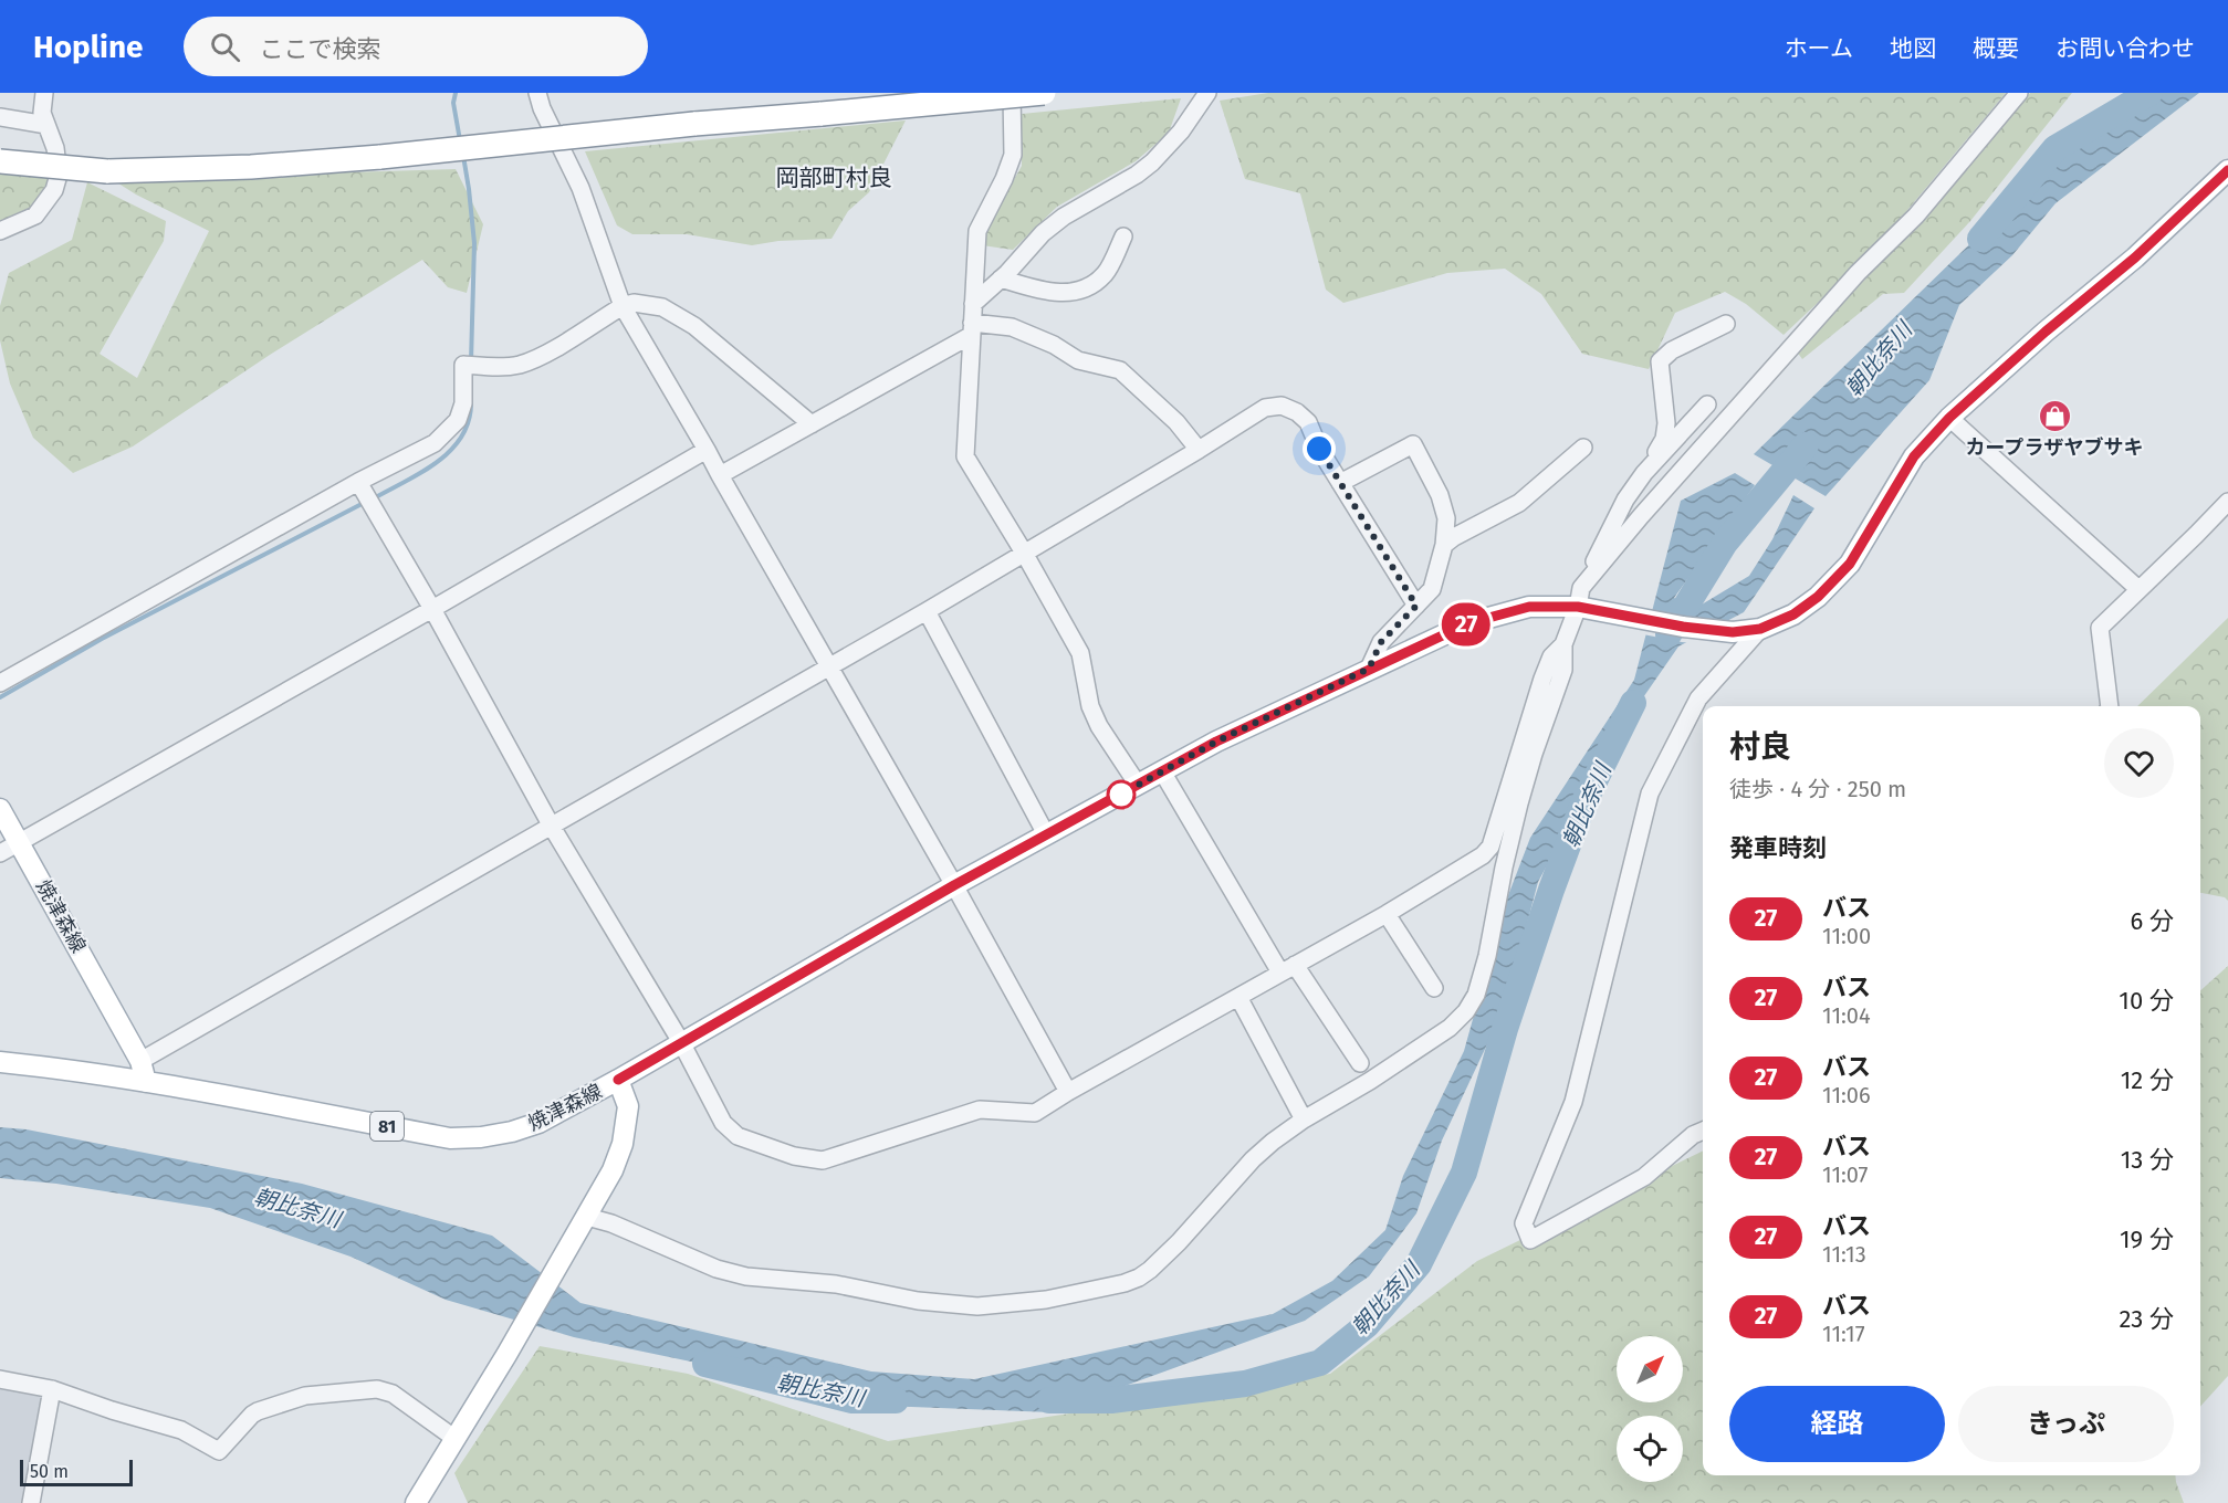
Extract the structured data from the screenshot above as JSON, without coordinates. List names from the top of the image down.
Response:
{
  "streets": {
    "main road": ["焼津森線", "81"]
  },
  "districts": ["岡部町村良"],
  "water": ["朝比奈川"],
  "places": {
    "shop": ["カープラザヤブサキ"]
  },
  "lines": ["bus line 27"],
  "scale_bar": "50 m",
  "north": "top right",
  "page": {
    "header": "Hopline",
    "search": "ここで検索",
    "nav": [
      "ホーム",
      "地図",
      "概要",
      "お問い合わせ"
    ],
    "on_map": "27",
    "heading": [
      ["村良", "徒歩 · 4 分 · 250 m"],
      "発車時刻"
    ],
    "list": [
      {
        "mark": "27",
        "name": "バス",
        "note": "11:00",
        "value": "6 分"
      },
      {
        "mark": "27",
        "name": "バス",
        "note": "11:04",
        "value": "10 分"
      },
      {
        "mark": "27",
        "name": "バス",
        "note": "11:06",
        "value": "12 分"
      },
      {
        "mark": "27",
        "name": "バス",
        "note": "11:07",
        "value": "13 分"
      },
      {
        "mark": "27",
        "name": "バス",
        "note": "11:13",
        "value": "19 分"
      },
      {
        "mark": "27",
        "name": "バス",
        "note": "11:17",
        "value": "23 分"
      }
    ],
    "buttons": ["経路", "きっぷ"],
    "scale": "50 m"
  }
}
